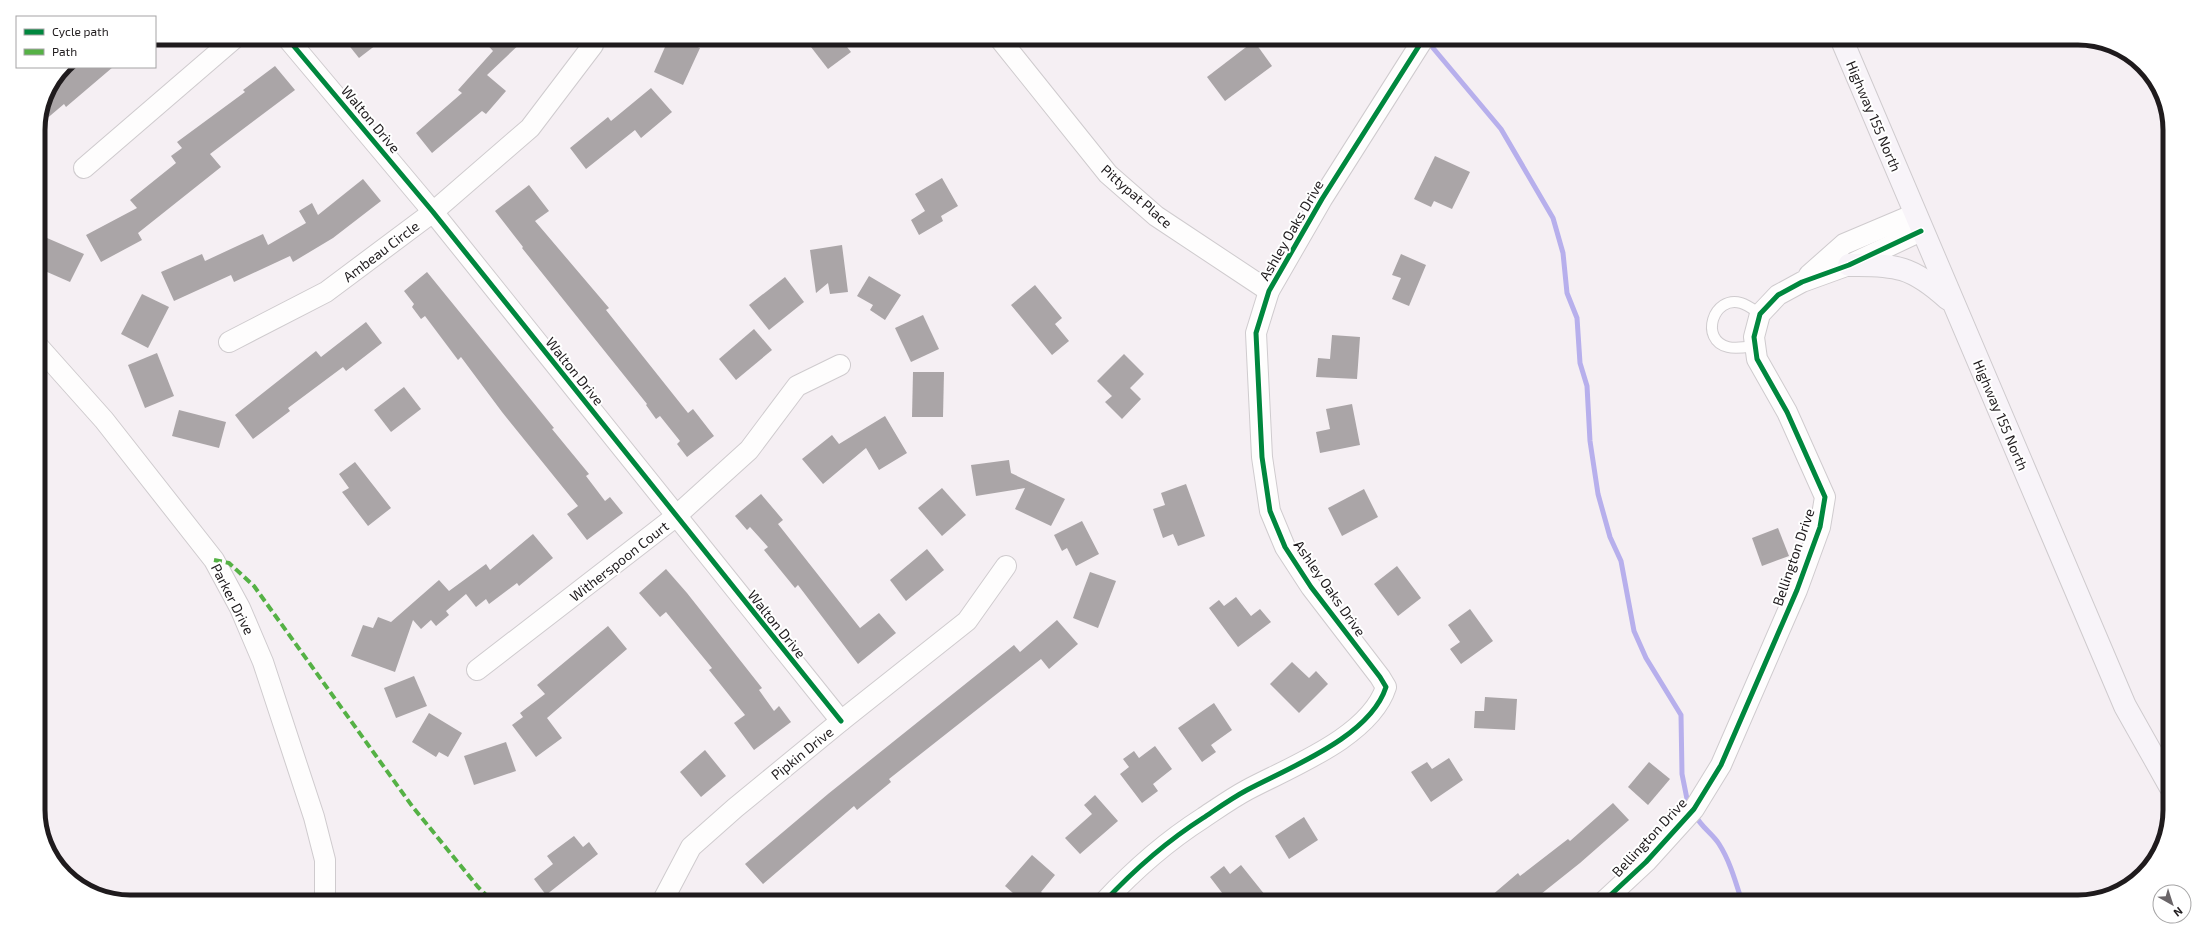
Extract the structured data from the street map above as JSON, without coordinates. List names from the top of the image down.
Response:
{
  "streets": {
    "main road": ["Highway 155 North"],
    "street": [
      "Walton Drive",
      "Pittypat Place",
      "Ashley Oaks Drive",
      "Ambeau Circle",
      "Bellington Drive",
      "Witherspoon Court",
      "Parker Drive",
      "Pipkin Drive"
    ]
  },
  "crossings": [
    ["Highway 155 North", "Bellington Drive"],
    ["Walton Drive", "Ambeau Circle"],
    ["Walton Drive", "Witherspoon Court"],
    ["Walton Drive", "Pipkin Drive"],
    ["Pittypat Place", "Ashley Oaks Drive"]
  ],
  "legend": ["Cycle path", "Path"],
  "north": "bottom right"
}
